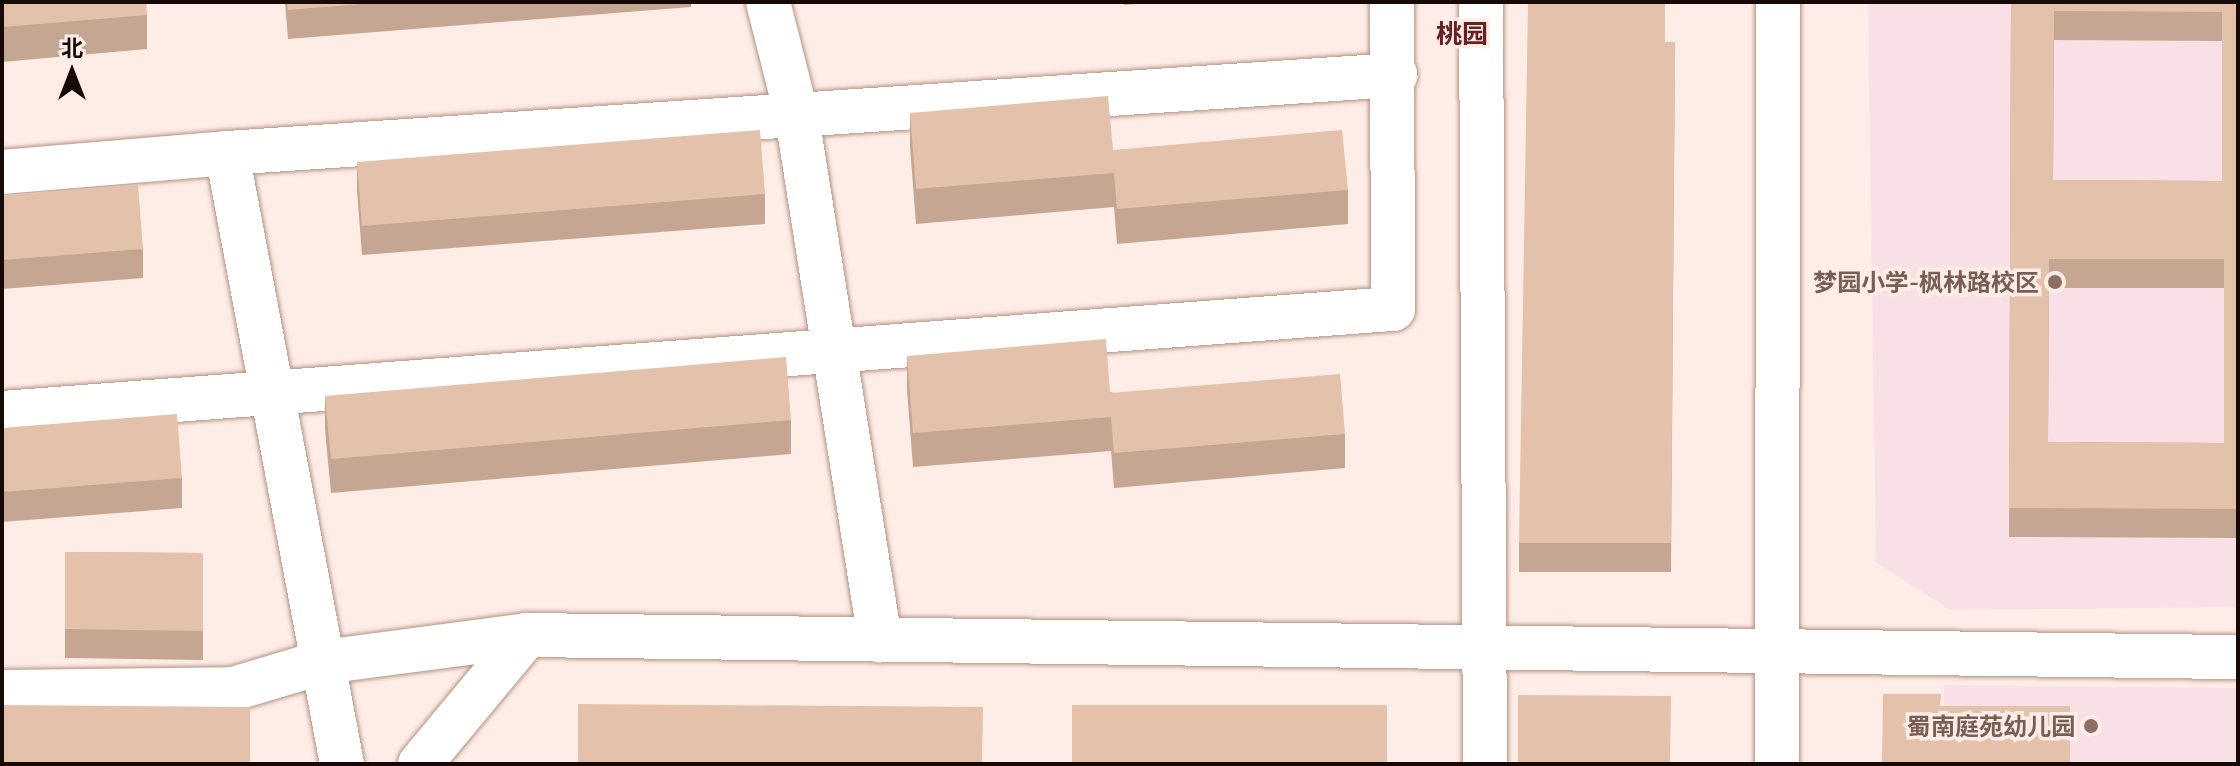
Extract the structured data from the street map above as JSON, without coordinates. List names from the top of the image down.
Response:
{
  "districts": ["桃园"],
  "places": ["梦园小学-枫林路校区", "蜀南庭苑幼儿园"],
  "north": "top"
}
